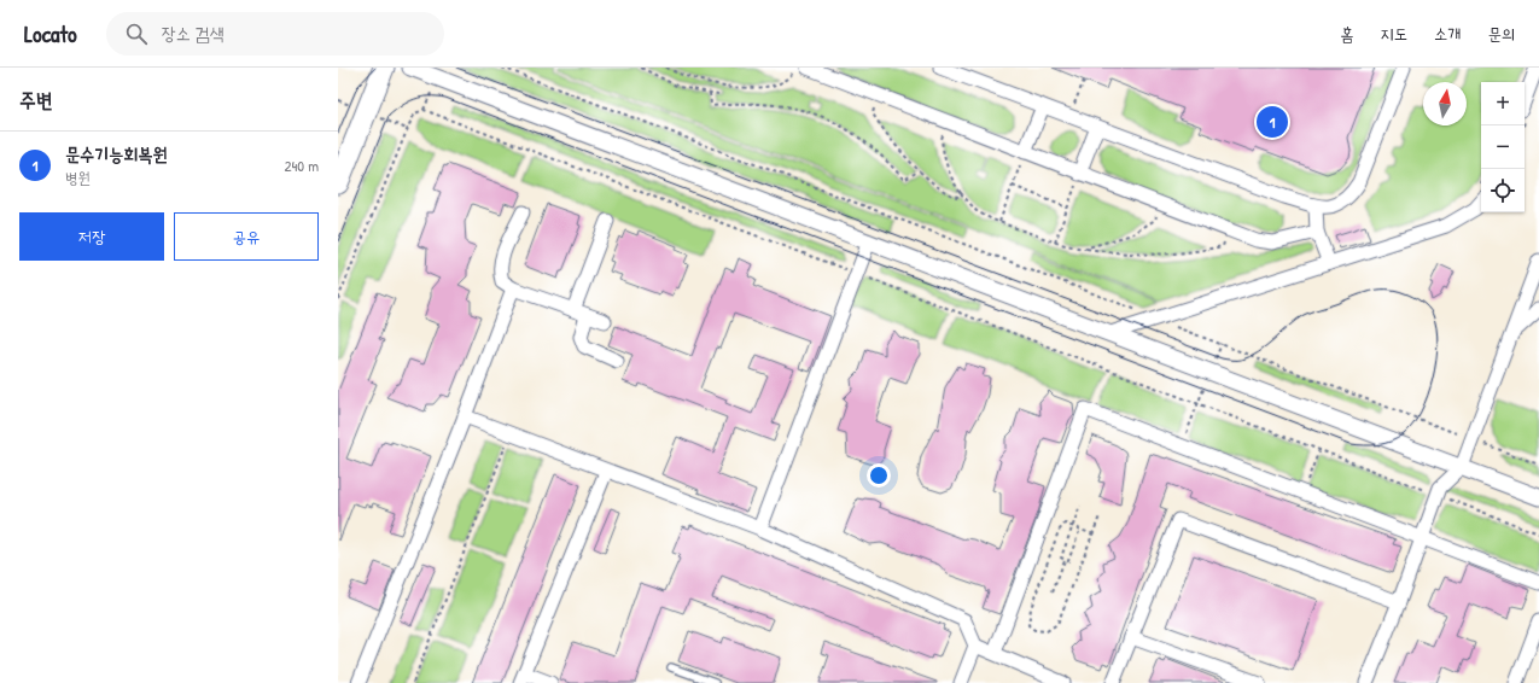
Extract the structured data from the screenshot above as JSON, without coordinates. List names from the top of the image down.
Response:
{
  "north": "top",
  "page": {
    "header": "Locato",
    "search": "장소 검색",
    "nav": [
      "홈",
      "지도",
      "소개",
      "문의"
    ],
    "heading": "주변",
    "map_buttons": ["+", "−"],
    "pins": "1",
    "list": [
      {
        "mark": "1",
        "name": "문수기능회복원",
        "note": "병원",
        "value": "240 m"
      }
    ],
    "buttons": ["저장", "공유"]
  }
}
